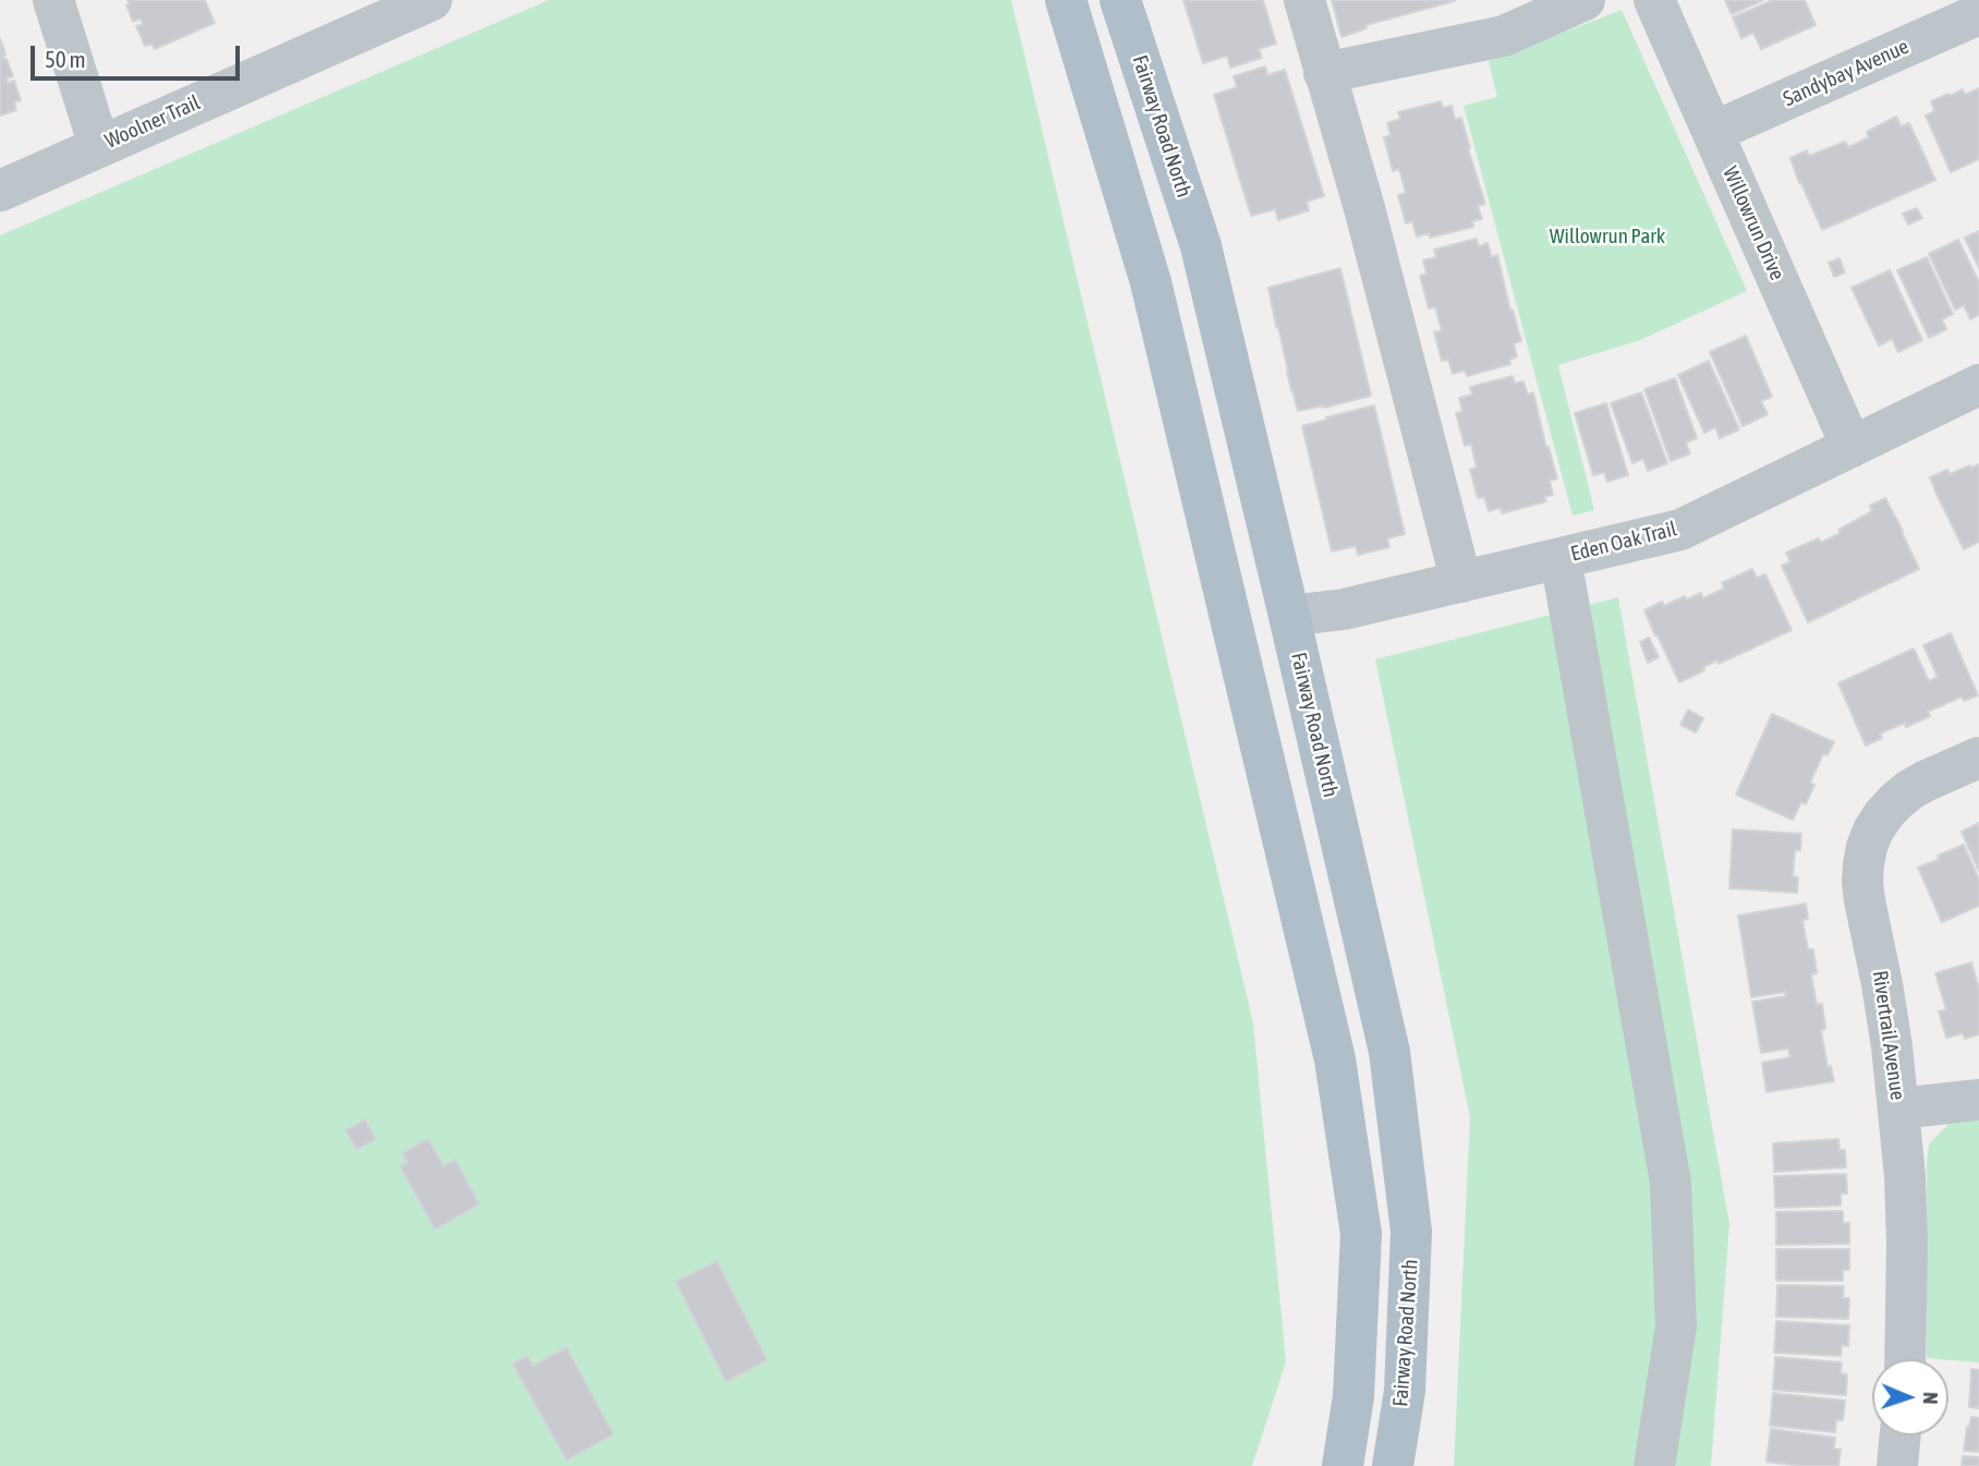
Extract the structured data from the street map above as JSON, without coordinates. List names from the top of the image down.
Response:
{
  "streets": {
    "main road": ["Fairway Road North"],
    "street": [
      "Sandybay Avenue",
      "Woolner Trail",
      "Willowrun Drive",
      "Eden Oak Trail",
      "Rivertrail Avenue"
    ]
  },
  "crossings": [
    ["Sandybay Avenue", "Willowrun Drive"],
    ["Fairway Road North", "Eden Oak Trail"],
    ["Willowrun Drive", "Eden Oak Trail"]
  ],
  "parks": ["Willowrun Park"],
  "scale_bar": "50 m",
  "north": "right"
}
